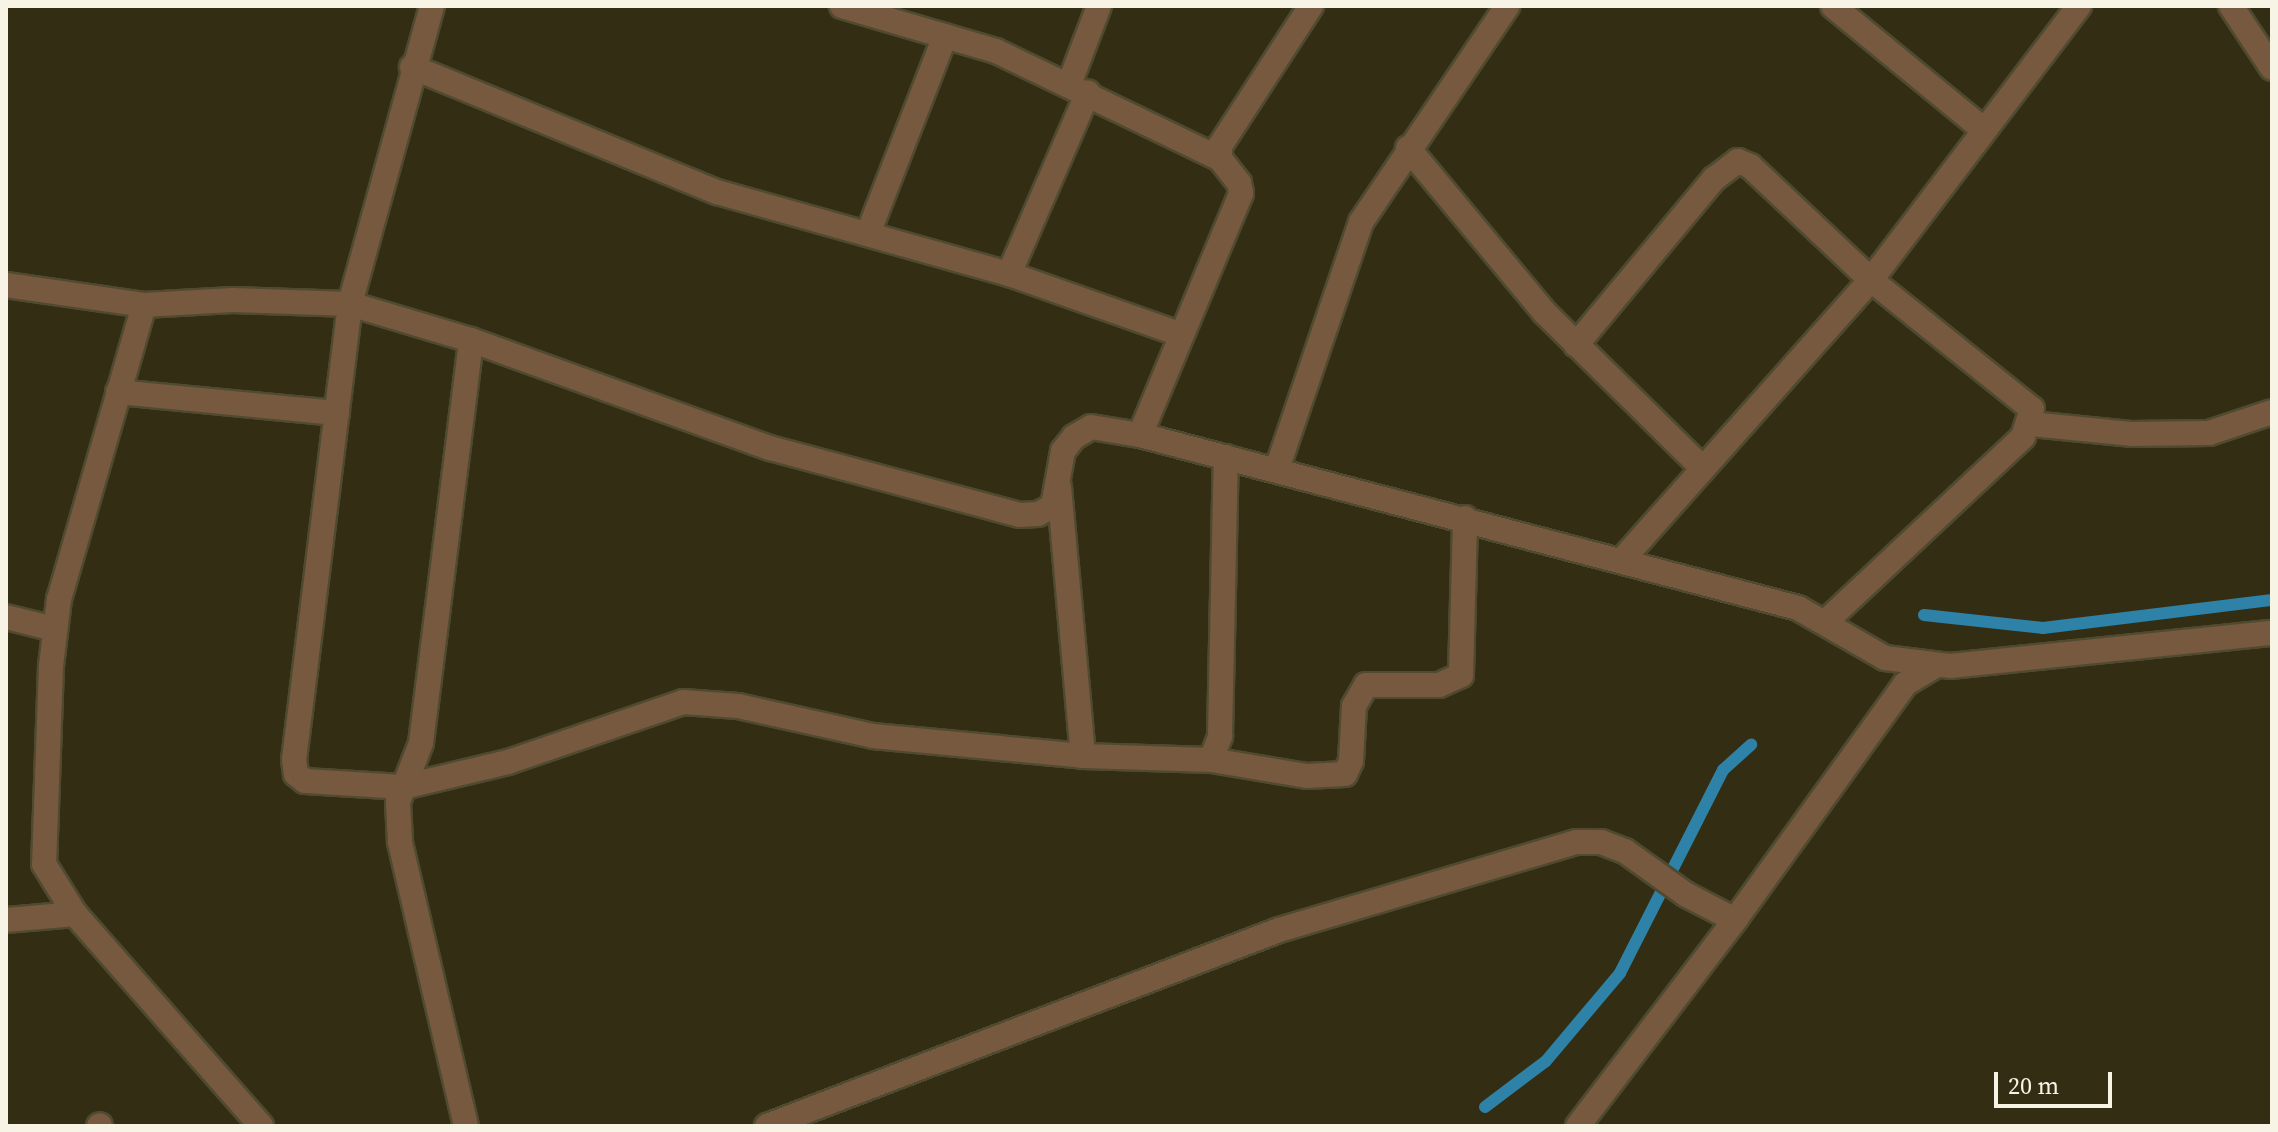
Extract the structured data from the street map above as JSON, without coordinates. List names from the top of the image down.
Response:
{
  "scale_bar": "20 m"
}
